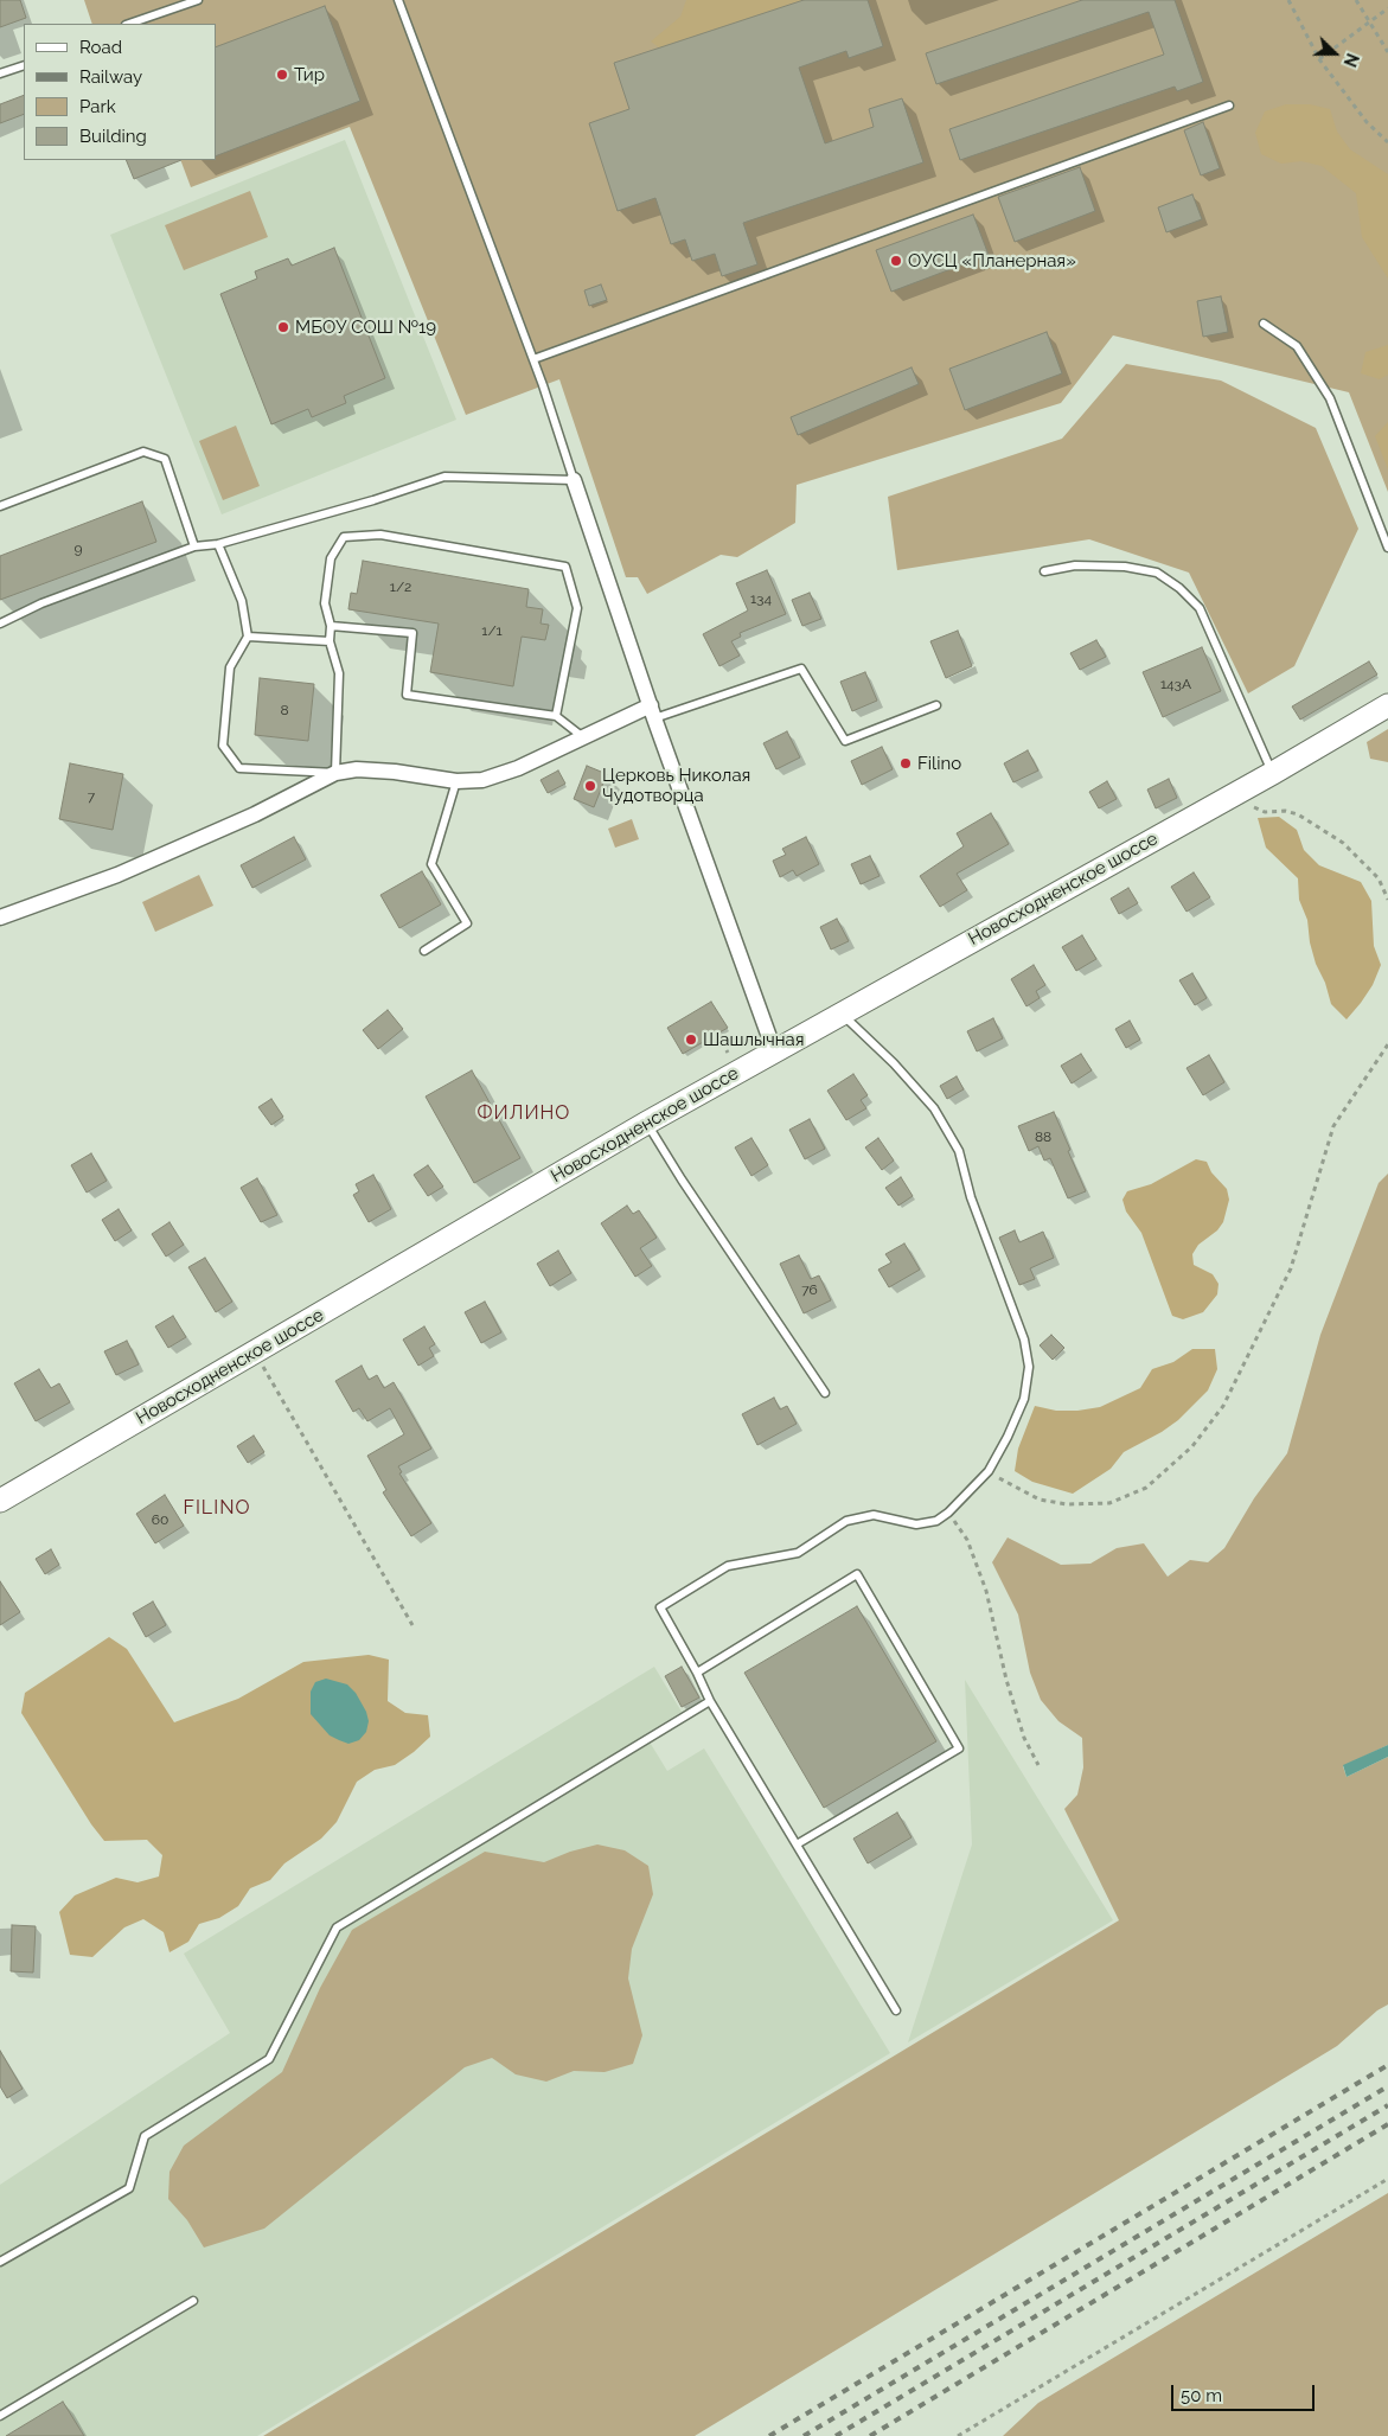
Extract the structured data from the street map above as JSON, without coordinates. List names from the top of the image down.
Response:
{
  "streets": {
    "main road": ["Новосходненское шоссе"]
  },
  "districts": ["ФИЛИНО", "FILINO"],
  "places": [
    "Тир",
    "ОУСЦ «Планерная»",
    "МБОУ СОШ №19",
    "Filino",
    "Церковь Николая Чудотворца",
    "Шашлычная"
  ],
  "house_numbers": [
    "9",
    "1/2",
    "134",
    "1/1",
    "143А",
    "8",
    "7",
    "88",
    "76",
    "60"
  ],
  "legend": [
    "Road",
    "Railway",
    "Park",
    "Building"
  ],
  "scale_bar": "50 m",
  "north": "right"
}
